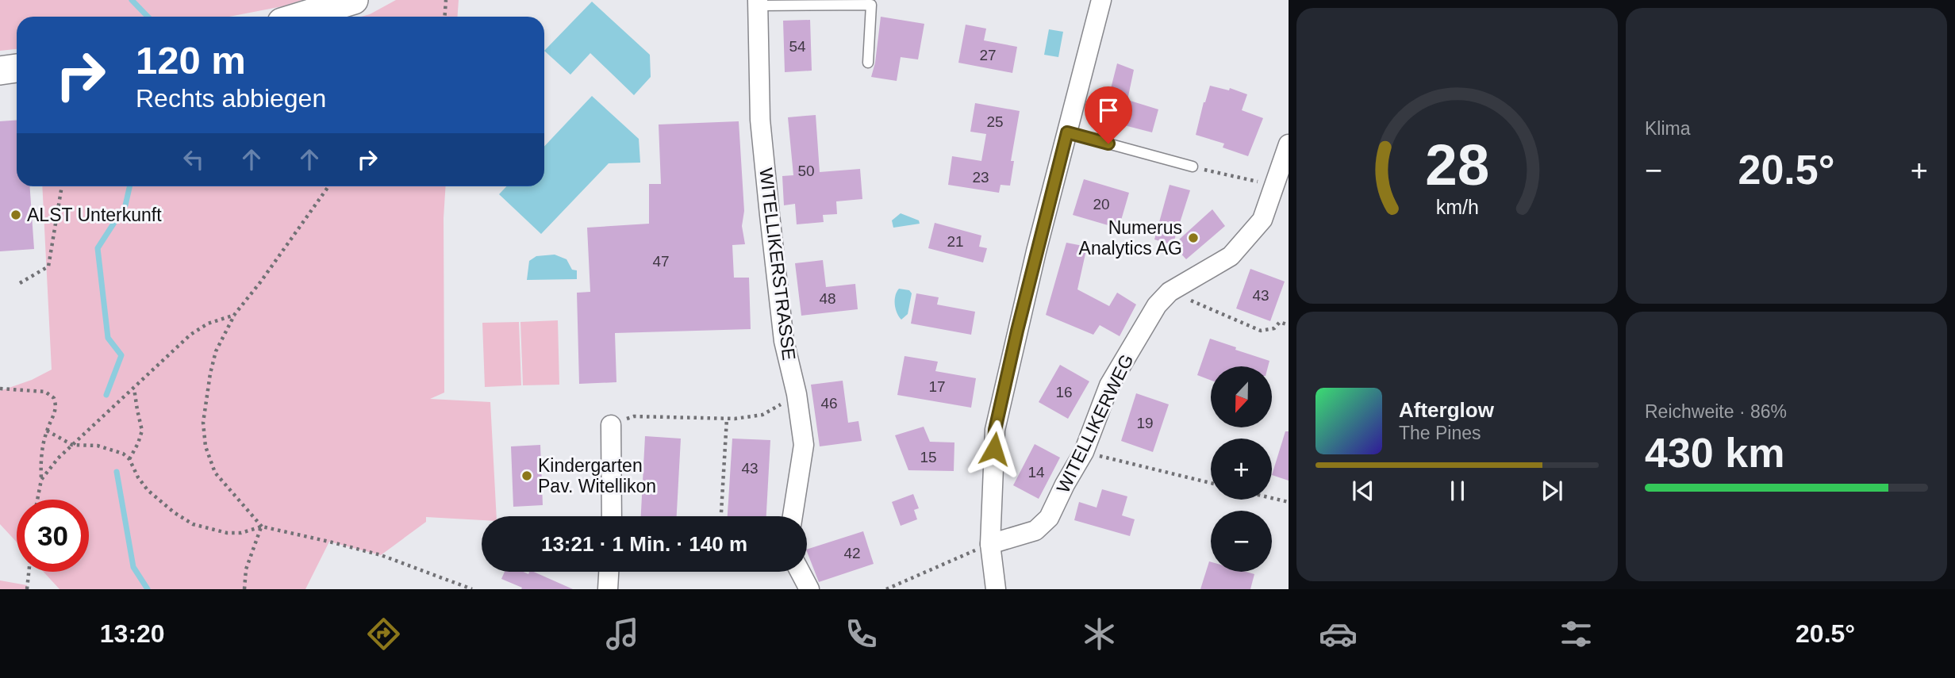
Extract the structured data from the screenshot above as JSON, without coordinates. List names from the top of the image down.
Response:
{
  "streets": {
    "street": ["WITELLIKERSTRASSE", "WITELLIKERWEG"]
  },
  "places": ["ALST Unterkunft", "Numerus Analytics AG", "Kindergarten Pav. Witellikon"],
  "house_numbers": [
    "54",
    "27",
    "25",
    "50",
    "23",
    "20",
    "21",
    "47",
    "43",
    "48",
    "17",
    "16",
    "46",
    "19",
    "15",
    "43",
    "14",
    "42"
  ],
  "north": "bottom",
  "page": {
    "tile": [
      "Klima",
      ["Reichweite · 86%", "430 km"]
    ],
    "turn": ["120 m", "Rechts abbiegen"],
    "heat": ["−", "20.5°", "+"],
    "map_buttons": ["+", "−"],
    "song": ["Afterglow", "The Pines"],
    "limit": "30",
    "trip": "13:21 · 1 Min. · 140 m",
    "tabs": ["13:20", "20.5°"],
    "gauge": ["28", "km/h"]
  }
}
